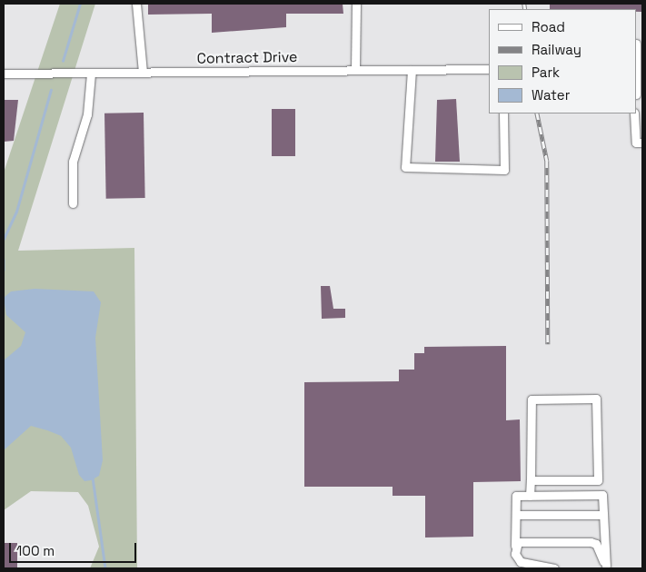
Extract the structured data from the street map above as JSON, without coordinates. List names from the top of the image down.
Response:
{
  "streets": {
    "street": ["Contract Drive"]
  },
  "legend": [
    "Road",
    "Railway",
    "Park",
    "Water"
  ],
  "scale_bar": "100 m"
}
